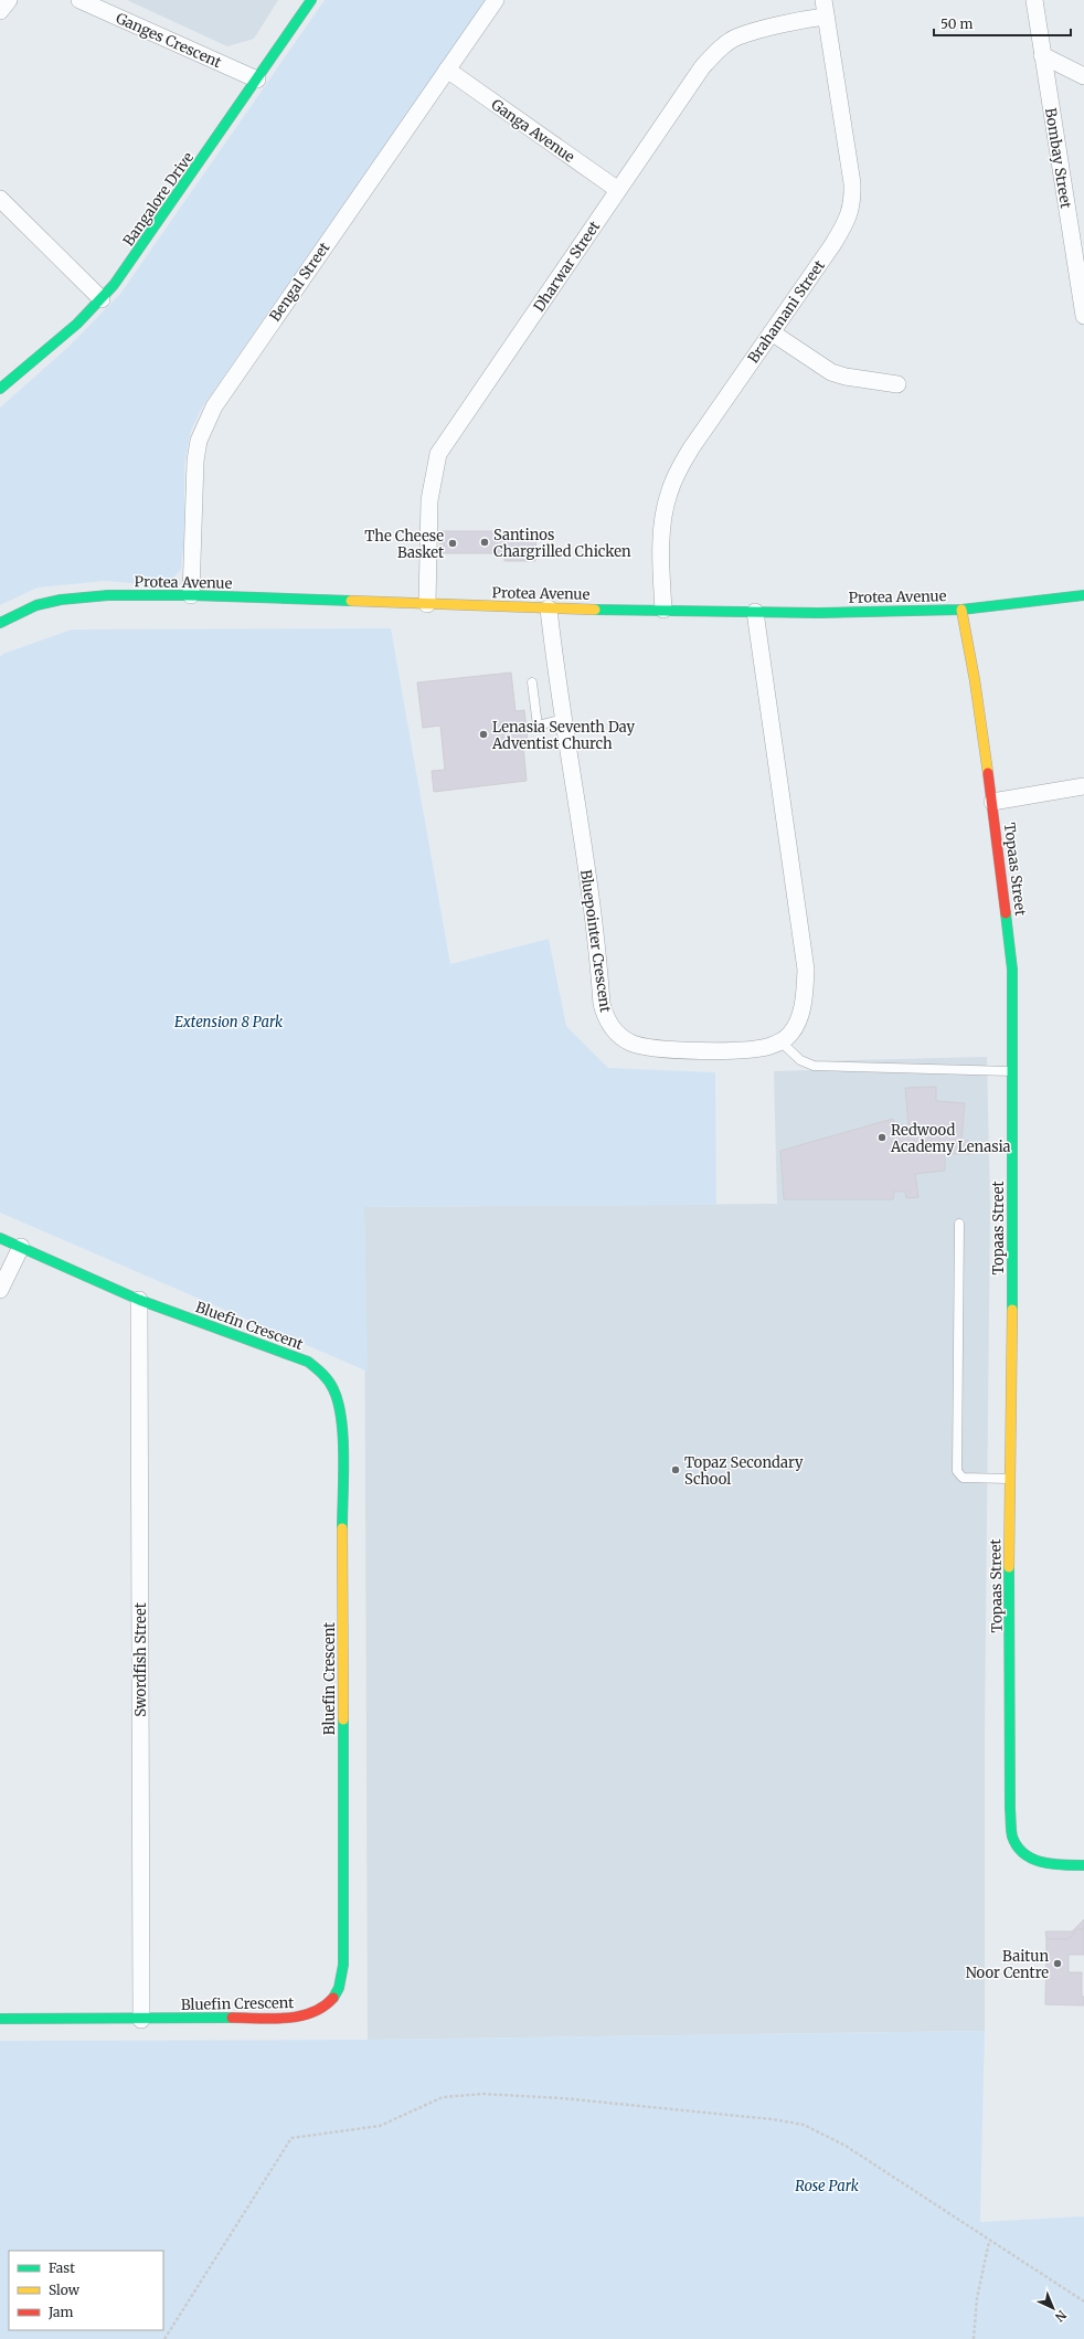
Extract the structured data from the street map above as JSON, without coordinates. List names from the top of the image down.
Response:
{
  "streets": {
    "street": [
      "Ganges Crescent",
      "Ganga Avenue",
      "Bombay Street",
      "Bangalore Drive",
      "Dharwar Street",
      "Bengal Street",
      "Brahamani Street",
      "Protea Avenue",
      "Topaas Street",
      "Bluepointer Crescent",
      "Bluefin Crescent",
      "Swordfish Street"
    ]
  },
  "crossings": [
    ["Ganges Crescent", "Bangalore Drive"],
    ["Ganga Avenue", "Dharwar Street"],
    ["Ganga Avenue", "Bengal Street"],
    ["Dharwar Street", "Brahamani Street"],
    ["Dharwar Street", "Protea Avenue"],
    ["Bengal Street", "Protea Avenue"],
    ["Brahamani Street", "Protea Avenue"],
    ["Protea Avenue", "Topaas Street"],
    ["Protea Avenue", "Bluepointer Crescent"],
    ["Bluefin Crescent", "Swordfish Street"]
  ],
  "parks": ["Extension 8 Park", "Rose Park"],
  "places": [
    "Santinos Chargrilled Chicken",
    "The Cheese Basket",
    "Lenasia Seventh Day Adventist Church",
    "Redwood Academy Lenasia",
    "Topaz Secondary School",
    "Baitun Noor Centre"
  ],
  "legend": ["Fast", "Slow", "Jam"],
  "scale_bar": "50 m",
  "north": "bottom right"
}
